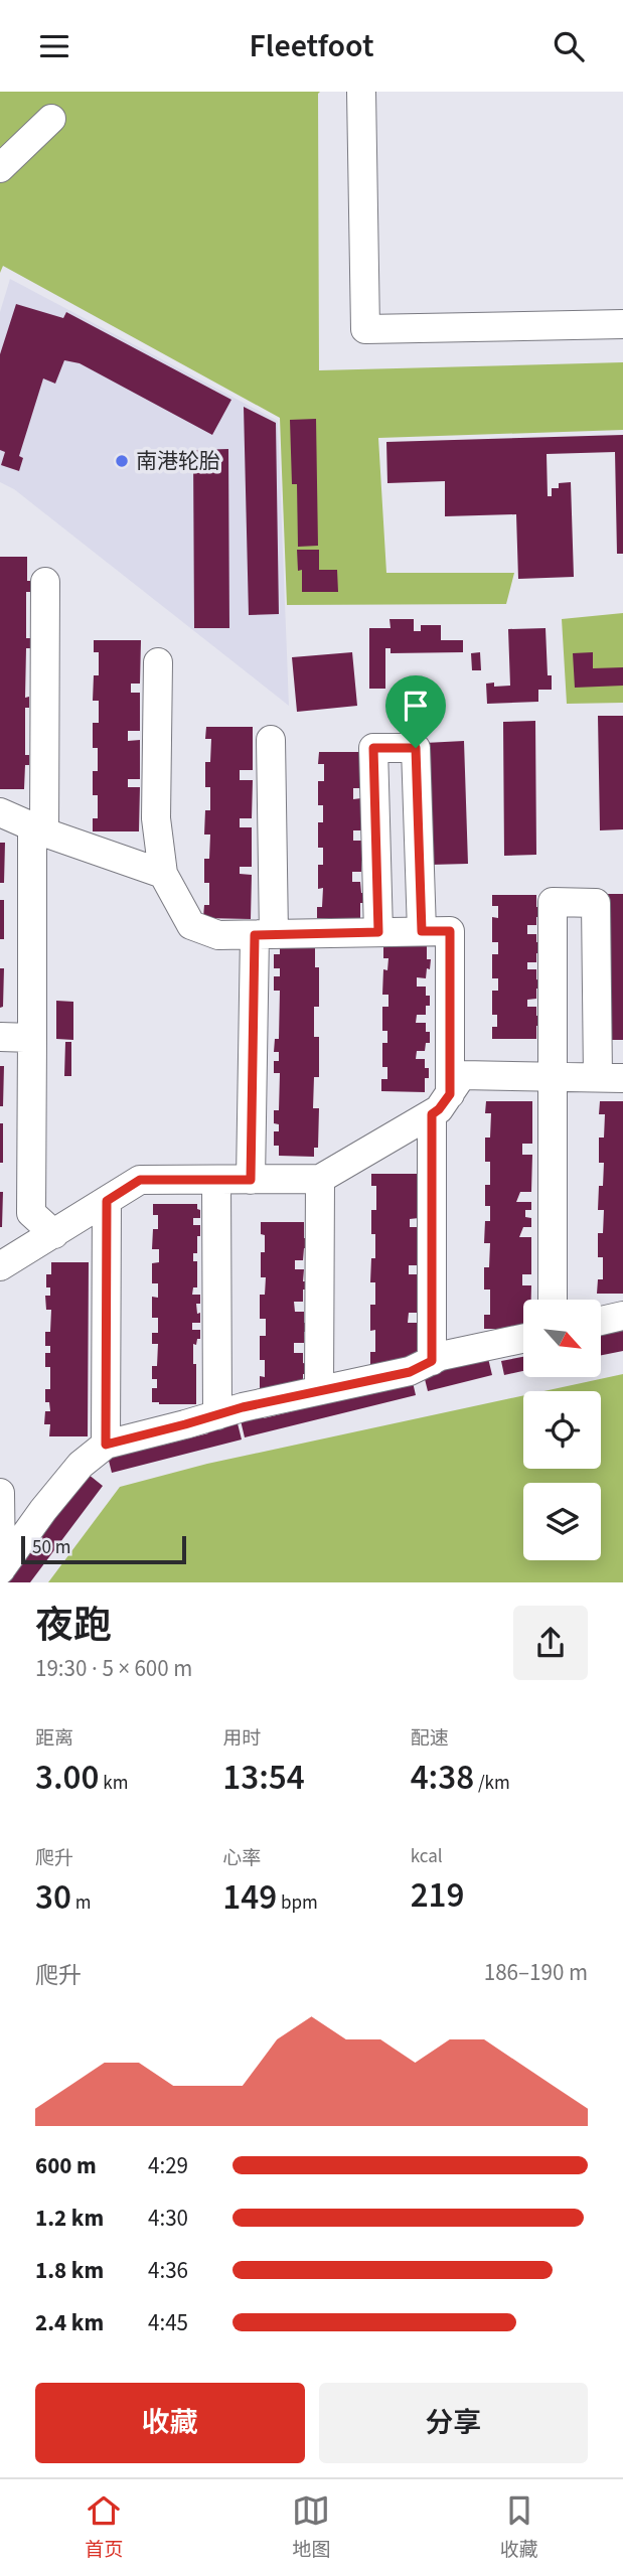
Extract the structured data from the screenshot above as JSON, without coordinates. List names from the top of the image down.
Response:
{
  "places": ["南港轮胎"],
  "scale_bar": "50 m",
  "north": "bottom right",
  "page": {
    "header": "Fleetfoot",
    "scale": "50 m",
    "heading": ["夜跑", "19:30 · 5 × 600 m"],
    "stats": [
      ["距离", "3.00 km"],
      ["用时", "13:54"],
      ["配速", "4:38 /km"],
      ["爬升", "30 m"],
      ["心率", "149 bpm"],
      ["kcal", "219"]
    ],
    "chart": ["爬升", "186–190 m"],
    "list": [
      {
        "name": "600 m",
        "note": "4:29"
      },
      {
        "name": "1.2 km",
        "note": "4:30"
      },
      {
        "name": "1.8 km",
        "note": "4:36"
      },
      {
        "name": "2.4 km",
        "note": "4:45"
      }
    ],
    "buttons": ["收藏", "分享"],
    "tabs": ["首页", "地图", "收藏"]
  }
}
